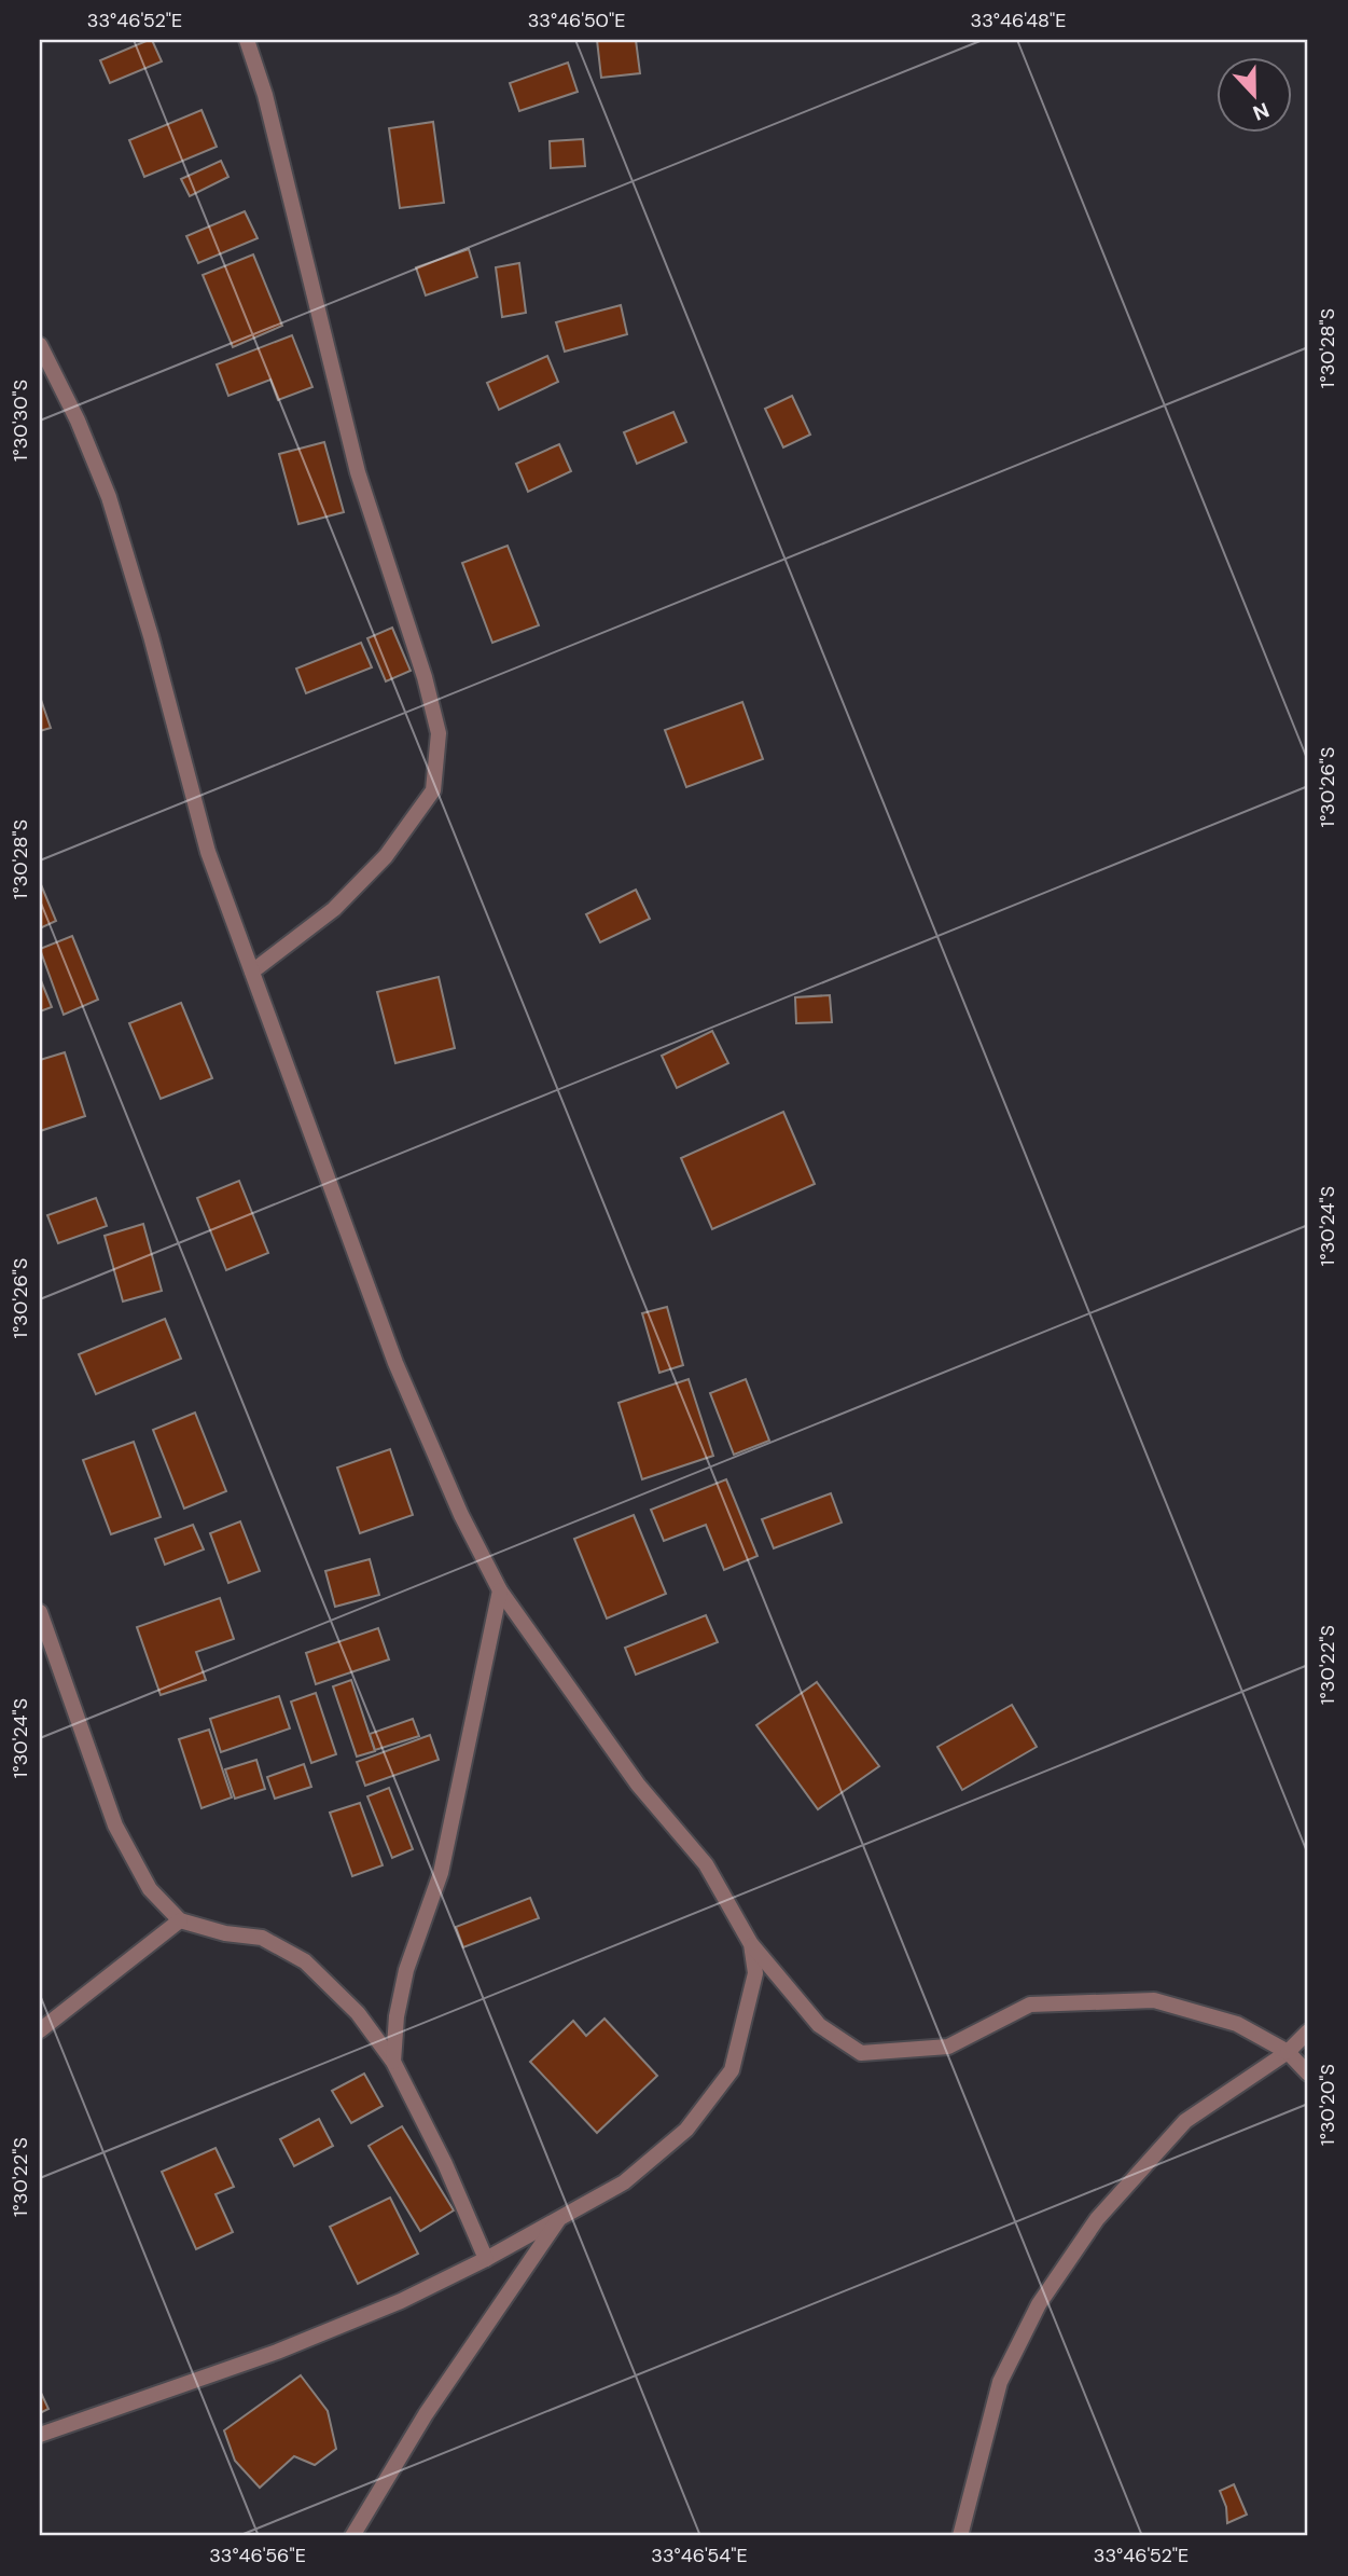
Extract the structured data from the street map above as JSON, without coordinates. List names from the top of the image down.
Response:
{
  "north": "bottom",
  "coordinates": [
    "33°46'52\"E",
    "33°46'50\"E",
    "33°46'48\"E",
    "1°30'28\"S",
    "1°30'30\"S",
    "1°30'26\"S",
    "1°30'24\"S",
    "1°30'22\"S",
    "1°30'20\"S",
    "33°46'56\"E",
    "33°46'54\"E"
  ]
}
